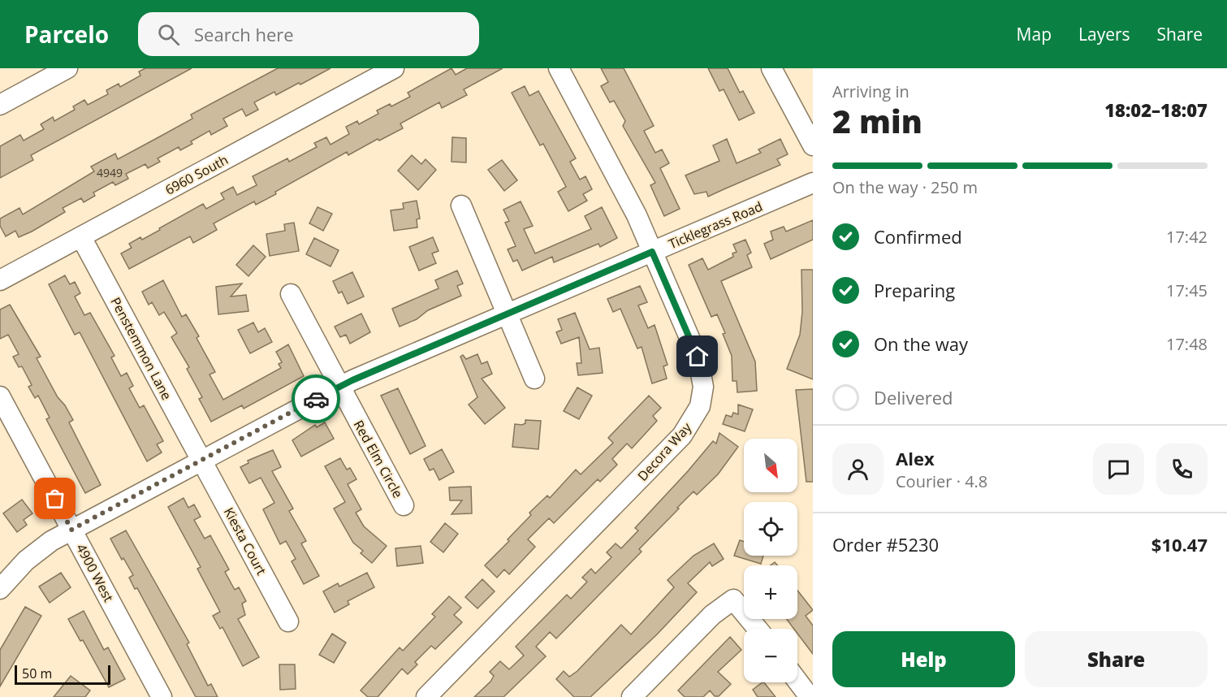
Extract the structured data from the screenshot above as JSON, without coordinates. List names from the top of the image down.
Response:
{
  "streets": {
    "street": [
      "6960 South",
      "Ticklegrass Road",
      "Penstemmon Lane",
      "Decora Way",
      "Red Elm Circle",
      "Kiesta Court",
      "4900 West"
    ]
  },
  "crossings": [
    ["6960 South", "Penstemmon Lane"],
    ["Ticklegrass Road", "Penstemmon Lane"],
    ["Ticklegrass Road", "Decora Way"],
    ["Ticklegrass Road", "Red Elm Circle"],
    ["Ticklegrass Road", "Kiesta Court"],
    ["Ticklegrass Road", "4900 West"],
    ["Penstemmon Lane", "Kiesta Court"]
  ],
  "house_numbers": ["4949"],
  "scale_bar": "50 m",
  "north": "bottom right",
  "page": {
    "header": "Parcelo",
    "search": "Search here",
    "nav": ["Map", "Layers", "Share"],
    "heading": ["2 min", "Arriving in", "18:02–18:07"],
    "panel": [
      "Alex",
      "Courier · 4.8",
      "Order #5230",
      "$10.47"
    ],
    "bar": "On the way · 250 m",
    "list": [
      ["Confirmed", "17:42"],
      ["Preparing", "17:45"],
      ["On the way", "17:48"],
      "Delivered"
    ],
    "map_buttons": ["+", "−"],
    "buttons": ["Help", "Share"],
    "scale": "50 m"
  }
}
